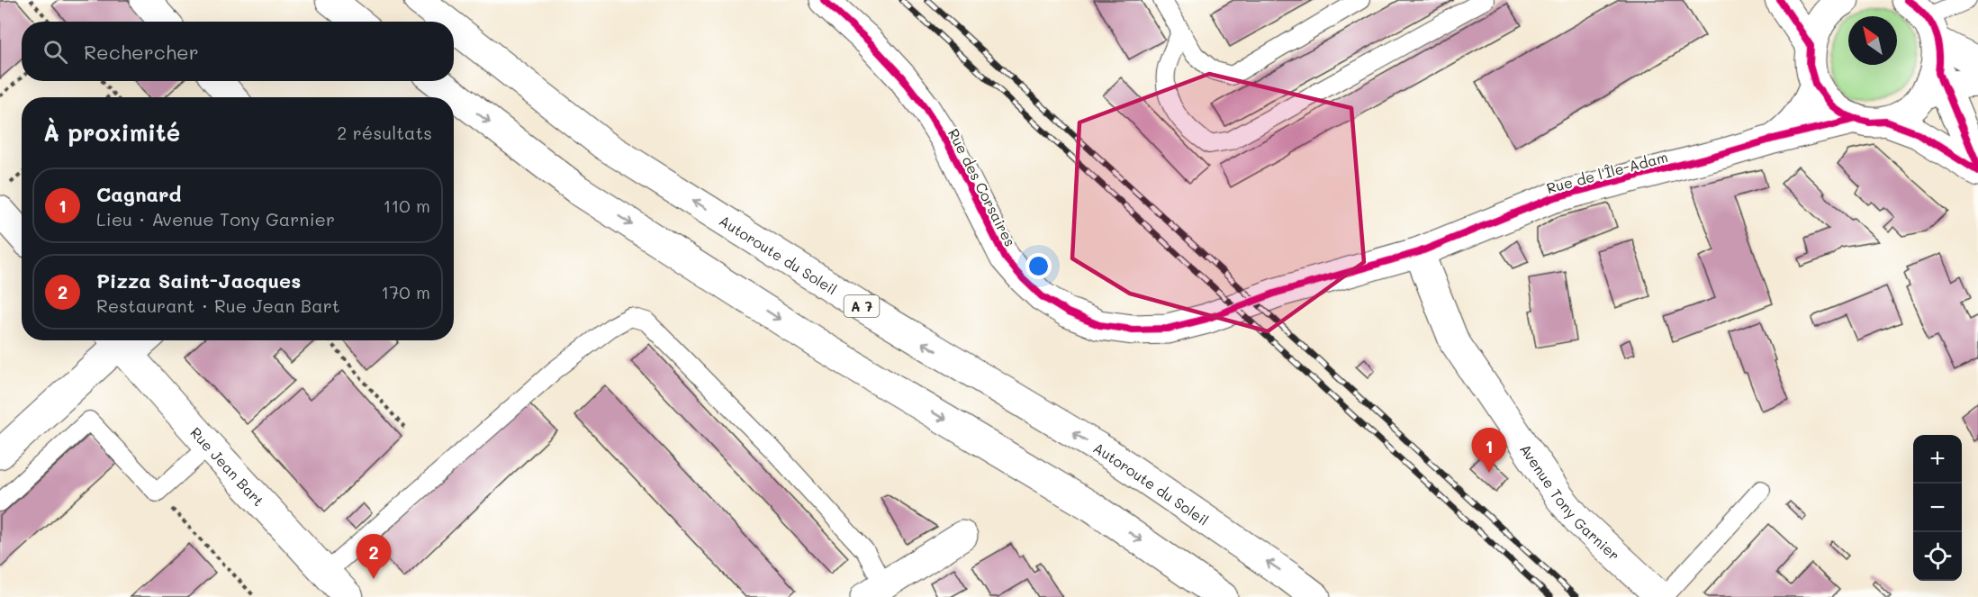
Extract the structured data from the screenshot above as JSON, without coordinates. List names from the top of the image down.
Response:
{
  "streets": {
    "main road": [
      "Rue de l'Île-Adam",
      "Rue des Corsaires",
      "Autoroute du Soleil",
      "A 7",
      "Rue Jean Bart",
      "Avenue Tony Garnier"
    ]
  },
  "crossings": [
    ["Rue de l'Île-Adam", "Rue des Corsaires"],
    ["Rue de l'Île-Adam", "Avenue Tony Garnier"]
  ],
  "north": "top left",
  "page": {
    "search": "Rechercher",
    "heading": ["À proximité", "2 résultats"],
    "list": [
      {
        "mark": "1",
        "name": "Cagnard",
        "note": "Lieu · Avenue Tony Garnier",
        "value": "110 m"
      },
      {
        "mark": "2",
        "name": "Pizza Saint-Jacques",
        "note": "Restaurant · Rue Jean Bart",
        "value": "170 m"
      }
    ],
    "pins": ["1", "2"],
    "map_buttons": ["+", "−"]
  }
}
